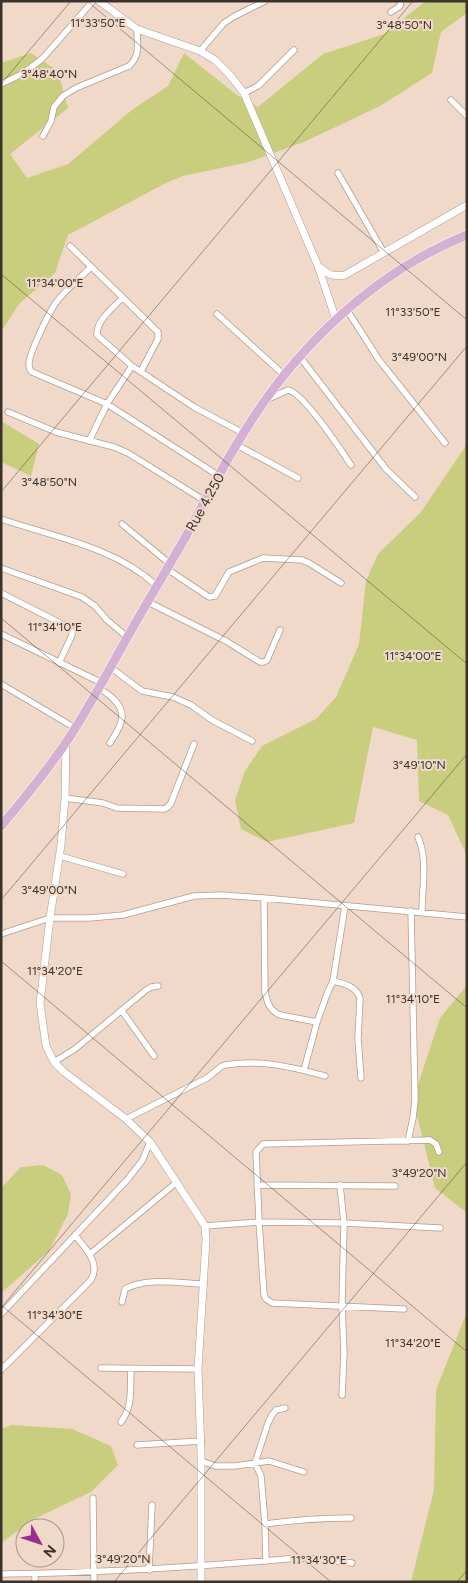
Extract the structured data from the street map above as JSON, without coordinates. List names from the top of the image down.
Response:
{
  "streets": {
    "main road": ["Rue 4.250"]
  },
  "north": "bottom right",
  "coordinates": [
    "11°33'50\"E",
    "3°48'50\"N",
    "3°48'40\"N",
    "11°34'00\"E",
    "3°49'00\"N",
    "11°34'10\"E",
    "3°49'10\"N",
    "11°34'20\"E",
    "3°49'20\"N",
    "11°34'30\"E"
  ]
}
